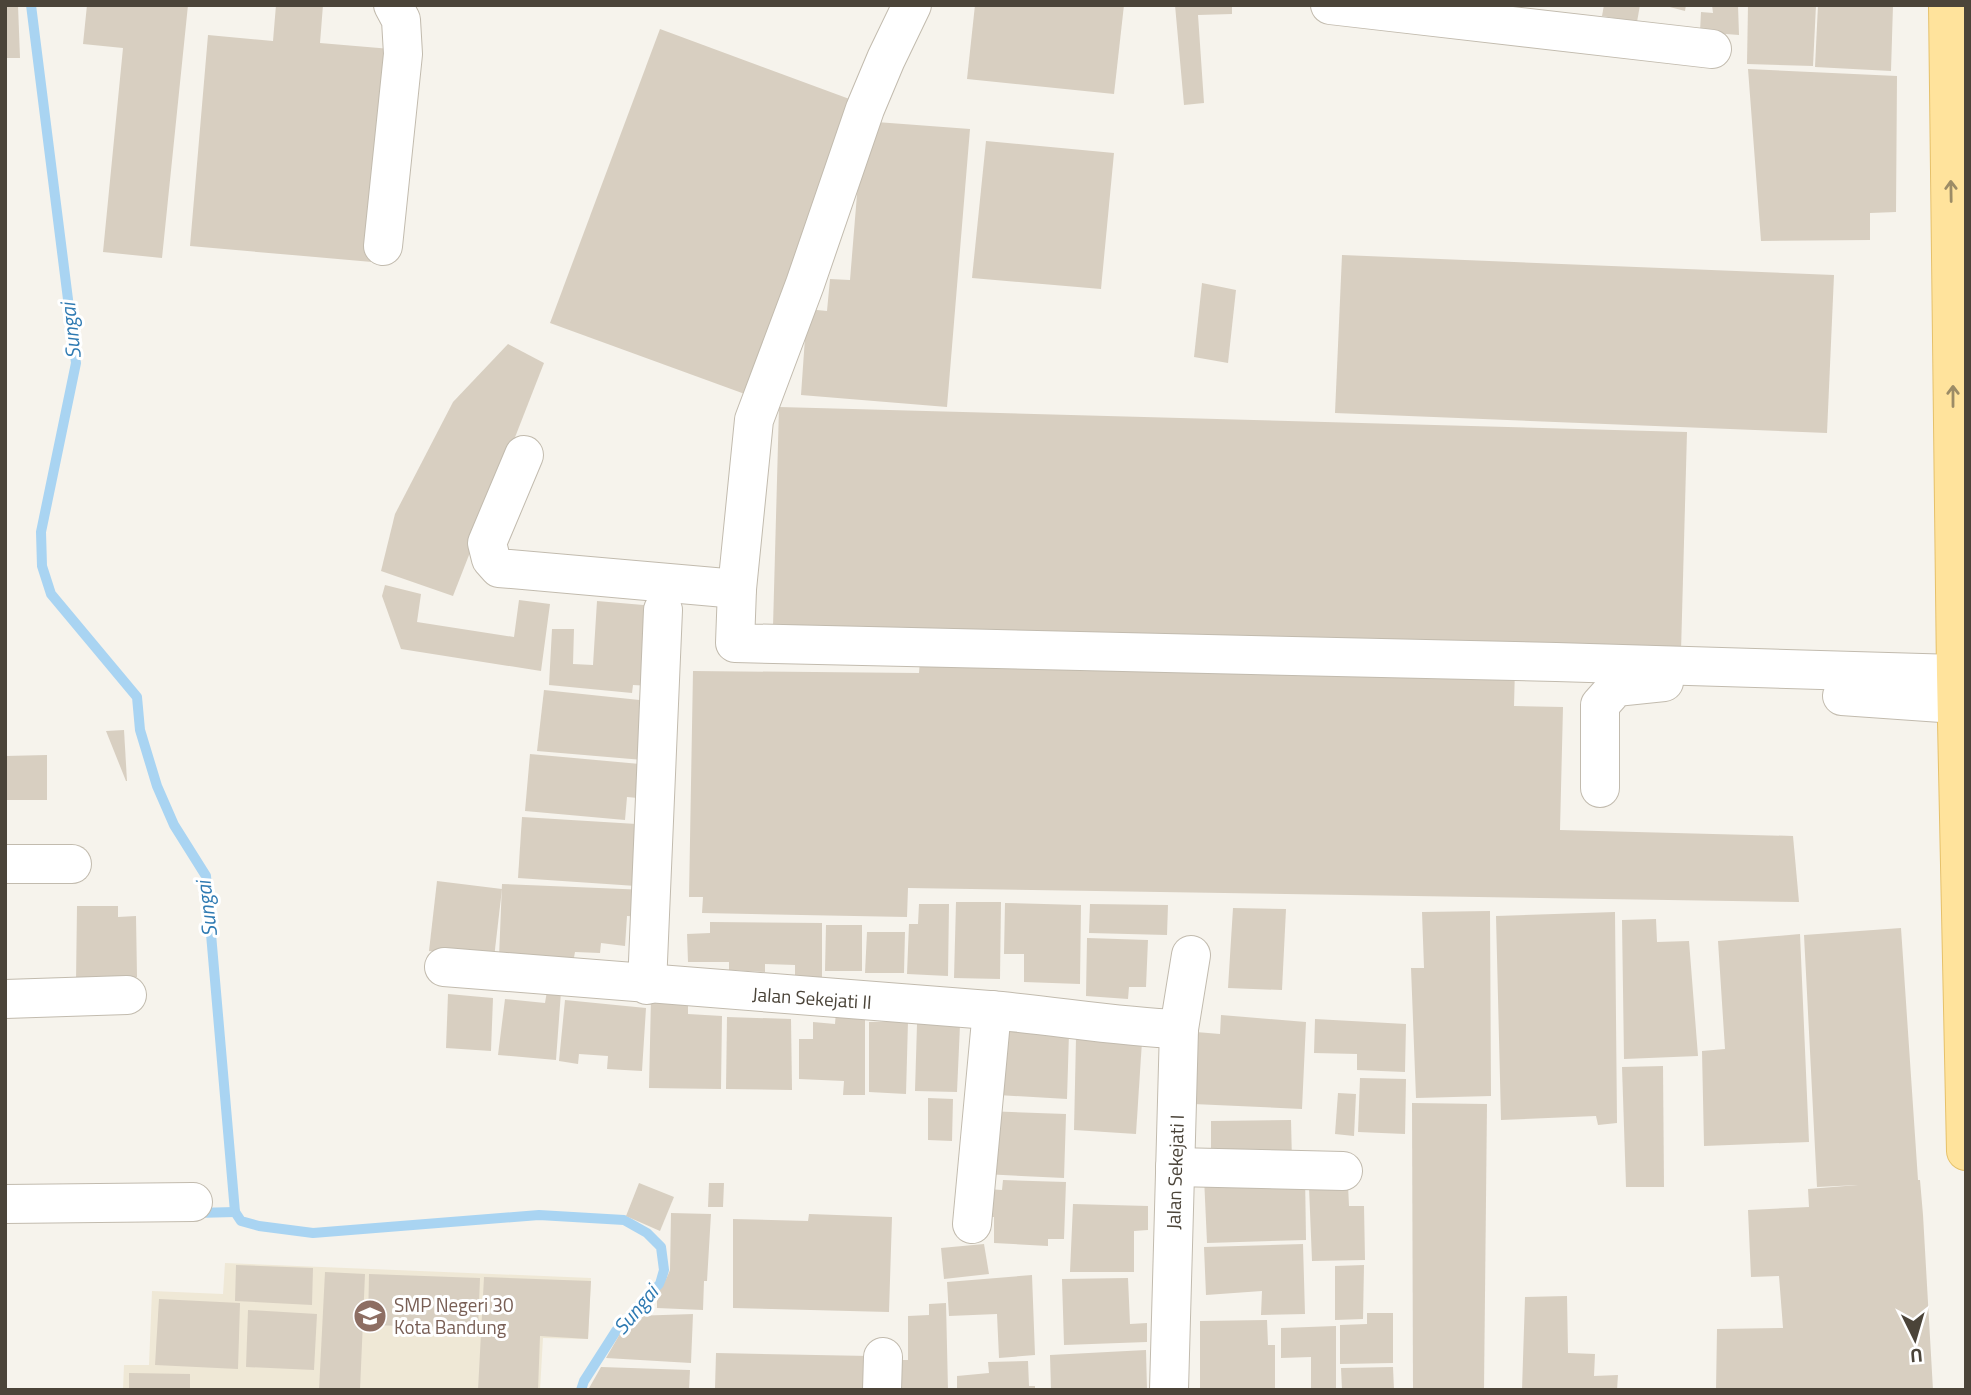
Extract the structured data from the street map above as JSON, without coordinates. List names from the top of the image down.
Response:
{
  "streets": {
    "street": ["Jalan Sekejati II", "Jalan Sekejati I"]
  },
  "crossings": [
    ["Jalan Sekejati II", "Jalan Sekejati I"]
  ],
  "water": ["Sungai"],
  "places": {
    "school or university": ["SMP Negeri 30 Kota Bandung"]
  },
  "north": "bottom"
}
